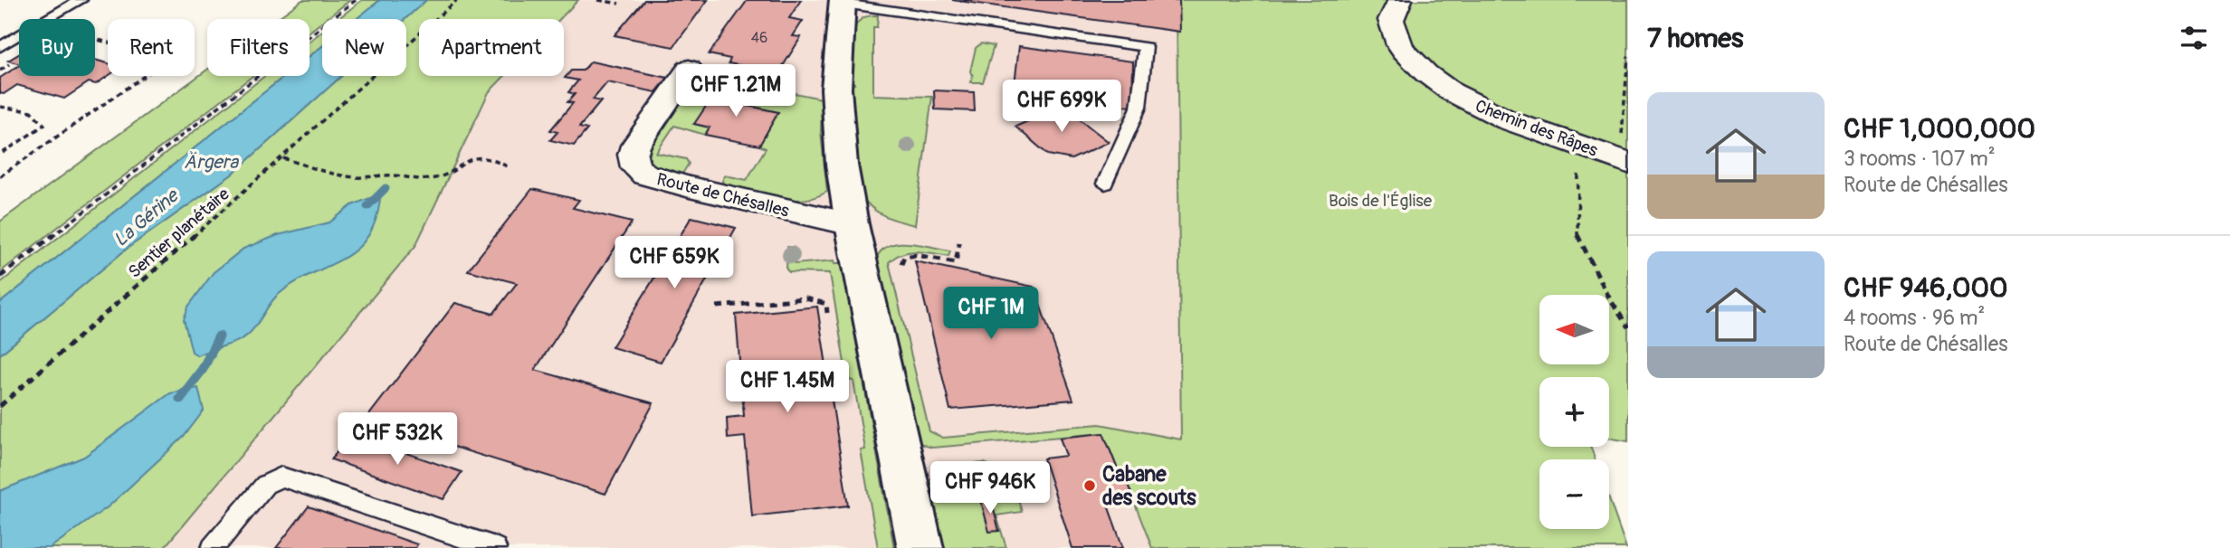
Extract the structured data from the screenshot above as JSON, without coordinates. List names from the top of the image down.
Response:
{
  "streets": {
    "street": ["Chemin des Râpes", "Route de Chésalles"],
    "path": ["Sentier planétaire"]
  },
  "water": ["Ärgera", "La Gérine"],
  "parks": ["Bois de l'Église"],
  "places": ["Cabane des scouts"],
  "house_numbers": ["46"],
  "north": "left",
  "page": {
    "heading": "7 homes",
    "chip": [
      "Buy",
      "Rent",
      "Filters",
      "New",
      "Apartment"
    ],
    "price": [
      "CHF 1.21M",
      "CHF 699K",
      "CHF 659K",
      "CHF 1M",
      "CHF 1.45M",
      "CHF 532K",
      "CHF 946K"
    ],
    "list": [
      {
        "name": "CHF 1,000,000",
        "note": "3 rooms · 107 m² · Route de Chésalles"
      },
      {
        "name": "CHF 946,000",
        "note": "4 rooms · 96 m² · Route de Chésalles"
      }
    ],
    "map_buttons": ["+", "−"]
  }
}
